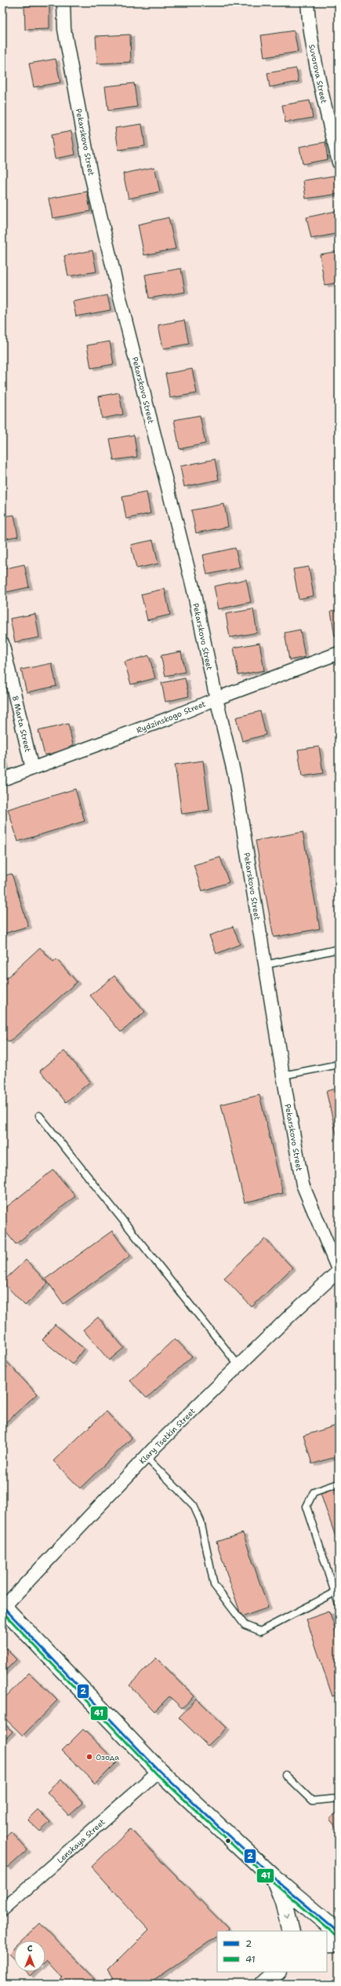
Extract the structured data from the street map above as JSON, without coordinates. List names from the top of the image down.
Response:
{
  "streets": {
    "street": [
      "Suvorova Street",
      "Pekarskovo Street",
      "Rydzinskogo Street",
      "8 Marta Street",
      "Klary Tsetkin Street",
      "Lenskaya Street"
    ]
  },
  "crossings": [
    ["Pekarskovo Street", "Rydzinskogo Street"],
    ["Pekarskovo Street", "Klary Tsetkin Street"],
    ["Rydzinskogo Street", "8 Marta Street"]
  ],
  "places": ["Озода"],
  "lines": ["transit line 2", "transit line 41"],
  "legend": ["2", "41"],
  "north": "top"
}
